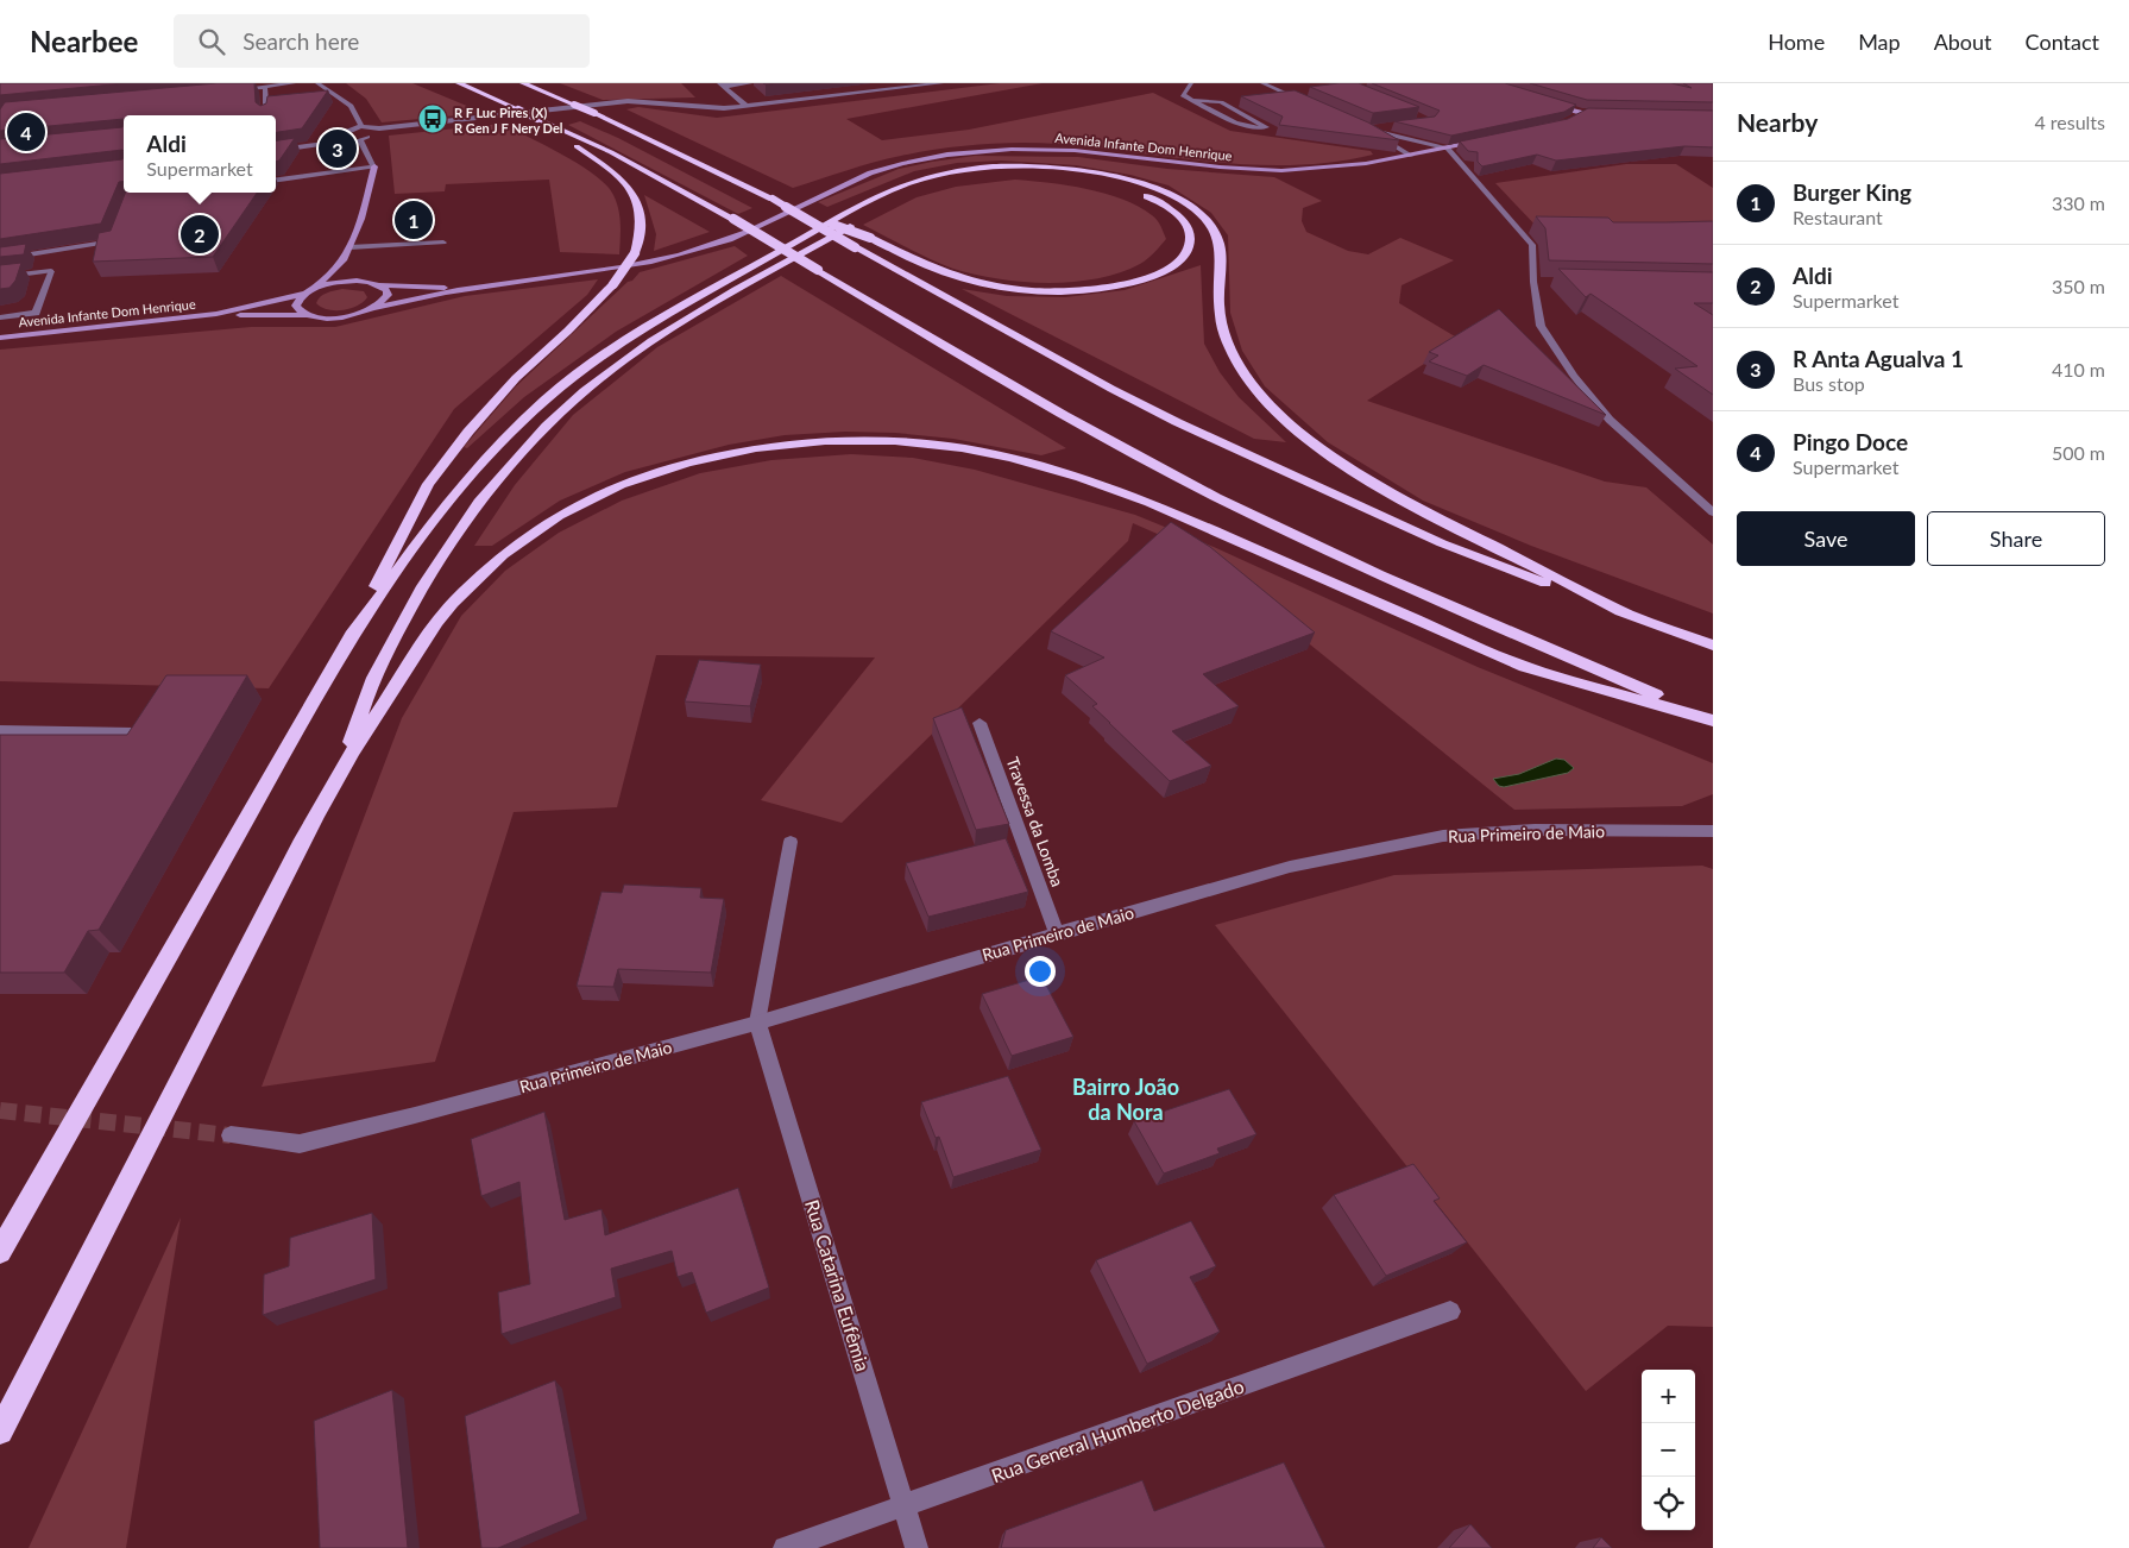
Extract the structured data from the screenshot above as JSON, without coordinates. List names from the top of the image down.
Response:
{
  "streets": {
    "street": [
      "Avenida Infante Dom Henrique",
      "Travessa da Lomba",
      "Rua Primeiro de Maio",
      "Rua Catarina Eufêmia",
      "Rua General Humberto Delgado"
    ]
  },
  "crossings": [
    ["Travessa da Lomba", "Rua Primeiro de Maio"],
    ["Rua Primeiro de Maio", "Rua Catarina Eufêmia"],
    ["Rua Catarina Eufêmia", "Rua General Humberto Delgado"]
  ],
  "districts": ["Bairro João da Nora"],
  "places": {
    "bus stop": ["R F Luc Pires (X) R Gen J F Nery Del"]
  },
  "page": {
    "header": "Nearbee",
    "search": "Search here",
    "nav": [
      "Home",
      "Map",
      "About",
      "Contact"
    ],
    "heading": ["Nearby", "4 results"],
    "pins": [
      "4",
      "3",
      "1",
      "2"
    ],
    "popup": ["Aldi", "Supermarket"],
    "list": [
      {
        "mark": "1",
        "name": "Burger King",
        "note": "Restaurant",
        "value": "330 m"
      },
      {
        "mark": "2",
        "name": "Aldi",
        "note": "Supermarket",
        "value": "350 m"
      },
      {
        "mark": "3",
        "name": "R Anta Agualva 1",
        "note": "Bus stop",
        "value": "410 m"
      },
      {
        "mark": "4",
        "name": "Pingo Doce",
        "note": "Supermarket",
        "value": "500 m"
      }
    ],
    "buttons": ["Save", "Share"],
    "map_buttons": ["+", "−"]
  }
}
